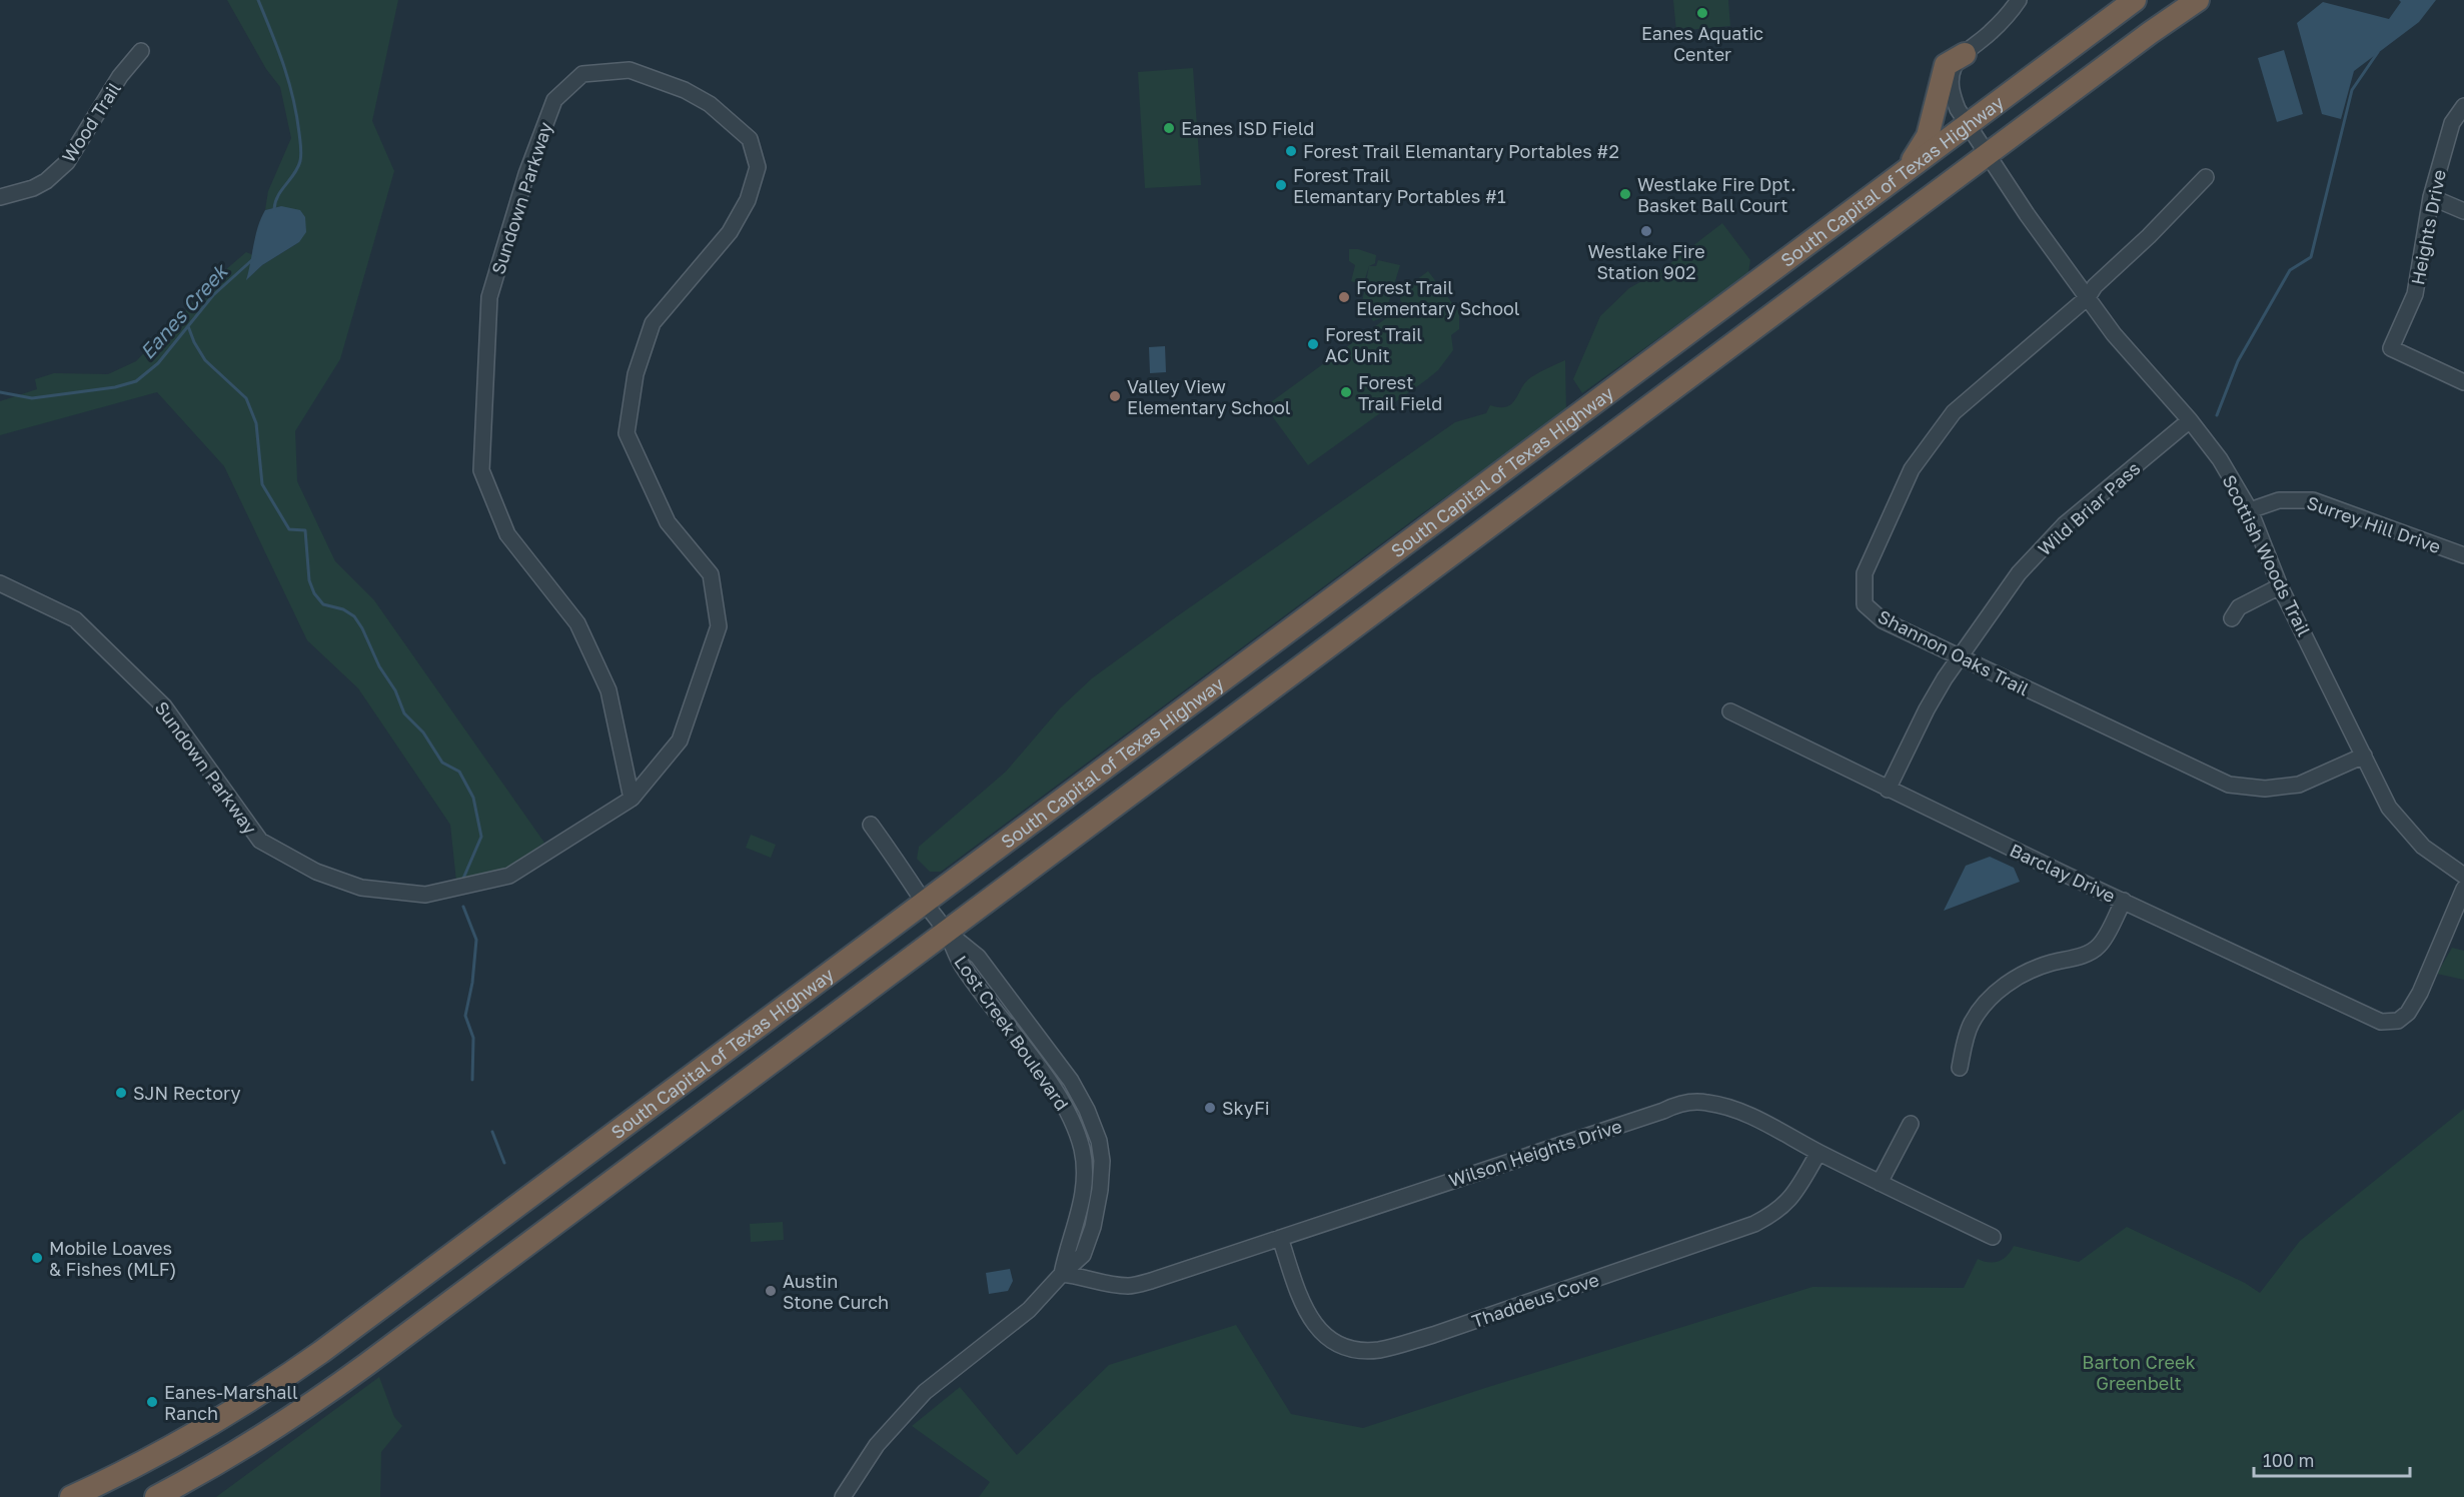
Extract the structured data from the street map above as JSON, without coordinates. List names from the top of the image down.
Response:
{
  "streets": {
    "highway": ["South Capital of Texas Highway"],
    "street": [
      "Wood Trail",
      "Sundown Parkway",
      "Heights Drive",
      "Wild Briar Pass",
      "Surrey Hill Drive",
      "Scottish Woods Trail",
      "Shannon Oaks Trail",
      "Barclay Drive",
      "Lost Creek Boulevard",
      "Wilson Heights Drive",
      "Thaddeus Cove"
    ]
  },
  "crossings": [
    ["South Capital of Texas Highway", "Scottish Woods Trail"],
    ["South Capital of Texas Highway", "Lost Creek Boulevard"],
    ["Wild Briar Pass", "Scottish Woods Trail"],
    ["Wild Briar Pass", "Shannon Oaks Trail"],
    ["Wild Briar Pass", "Barclay Drive"],
    ["Surrey Hill Drive", "Scottish Woods Trail"],
    ["Scottish Woods Trail", "Shannon Oaks Trail"],
    ["Lost Creek Boulevard", "Wilson Heights Drive"],
    ["Wilson Heights Drive", "Thaddeus Cove"]
  ],
  "water": ["Eanes Creek"],
  "parks": ["Barton Creek Greenbelt"],
  "places": [
    "Eanes Aquatic Center",
    "Eanes ISD Field",
    "Forest Trail Elemantary Portables #2",
    "Forest Trail Elemantary Portables #1",
    "Westlake Fire Dpt. Basket Ball Court",
    "Westlake Fire Station 902",
    "Forest Trail Elementary School",
    "Forest Trail AC Unit",
    "Forest Trail Field",
    "Valley View Elementary School",
    "SJN Rectory",
    "SkyFi",
    "Mobile Loaves & Fishes (MLF)",
    "Austin Stone Curch",
    "Eanes-Marshall Ranch"
  ],
  "scale_bar": "100 m"
}
